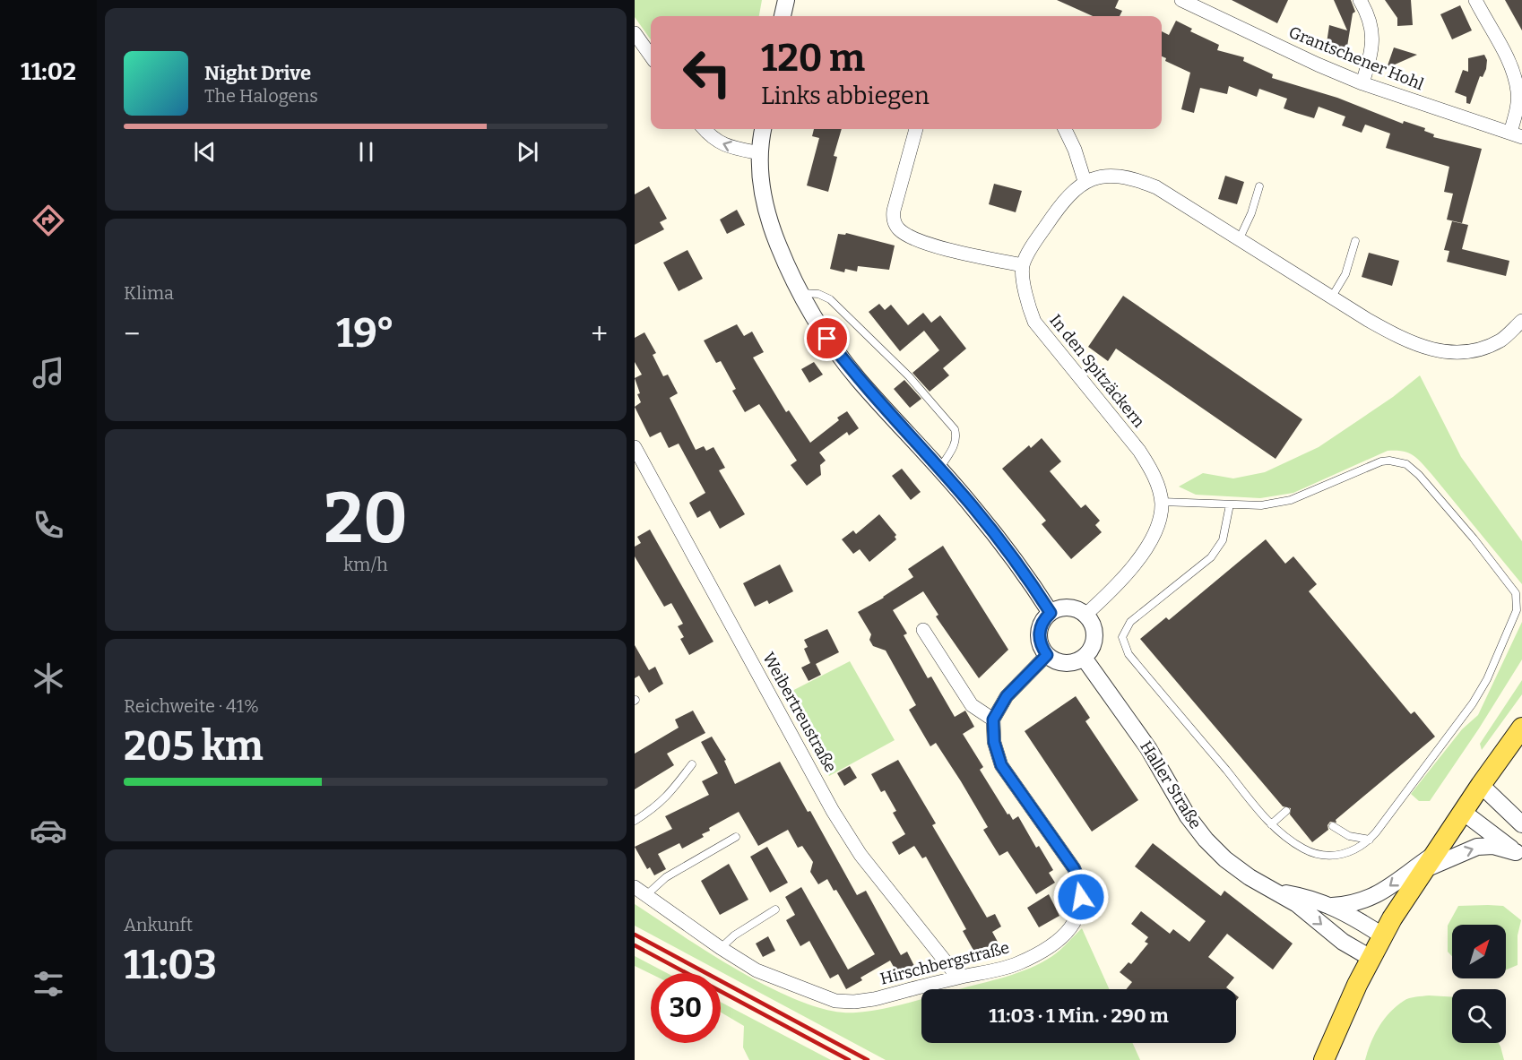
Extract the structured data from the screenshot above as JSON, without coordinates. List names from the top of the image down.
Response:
{
  "streets": {
    "street": [
      "Grantschener Hohl",
      "In den Spitzäckern",
      "Weibertreustraße",
      "Haller Straße",
      "Hirschbergstraße"
    ]
  },
  "crossings": [
    ["In den Spitzäckern", "Haller Straße"],
    ["Weibertreustraße", "Hirschbergstraße"]
  ],
  "north": "top right",
  "page": {
    "tabs": "11:02",
    "turn": ["120 m", "Links abbiegen"],
    "song": ["Night Drive", "The Halogens"],
    "tile": [
      "Klima",
      ["20", "km/h"],
      ["Reichweite · 41%", "205 km"],
      ["Ankunft", "11:03"]
    ],
    "heat": ["−", "19°", "+"],
    "limit": "30",
    "trip": "11:03 · 1 Min. · 290 m"
  }
}
